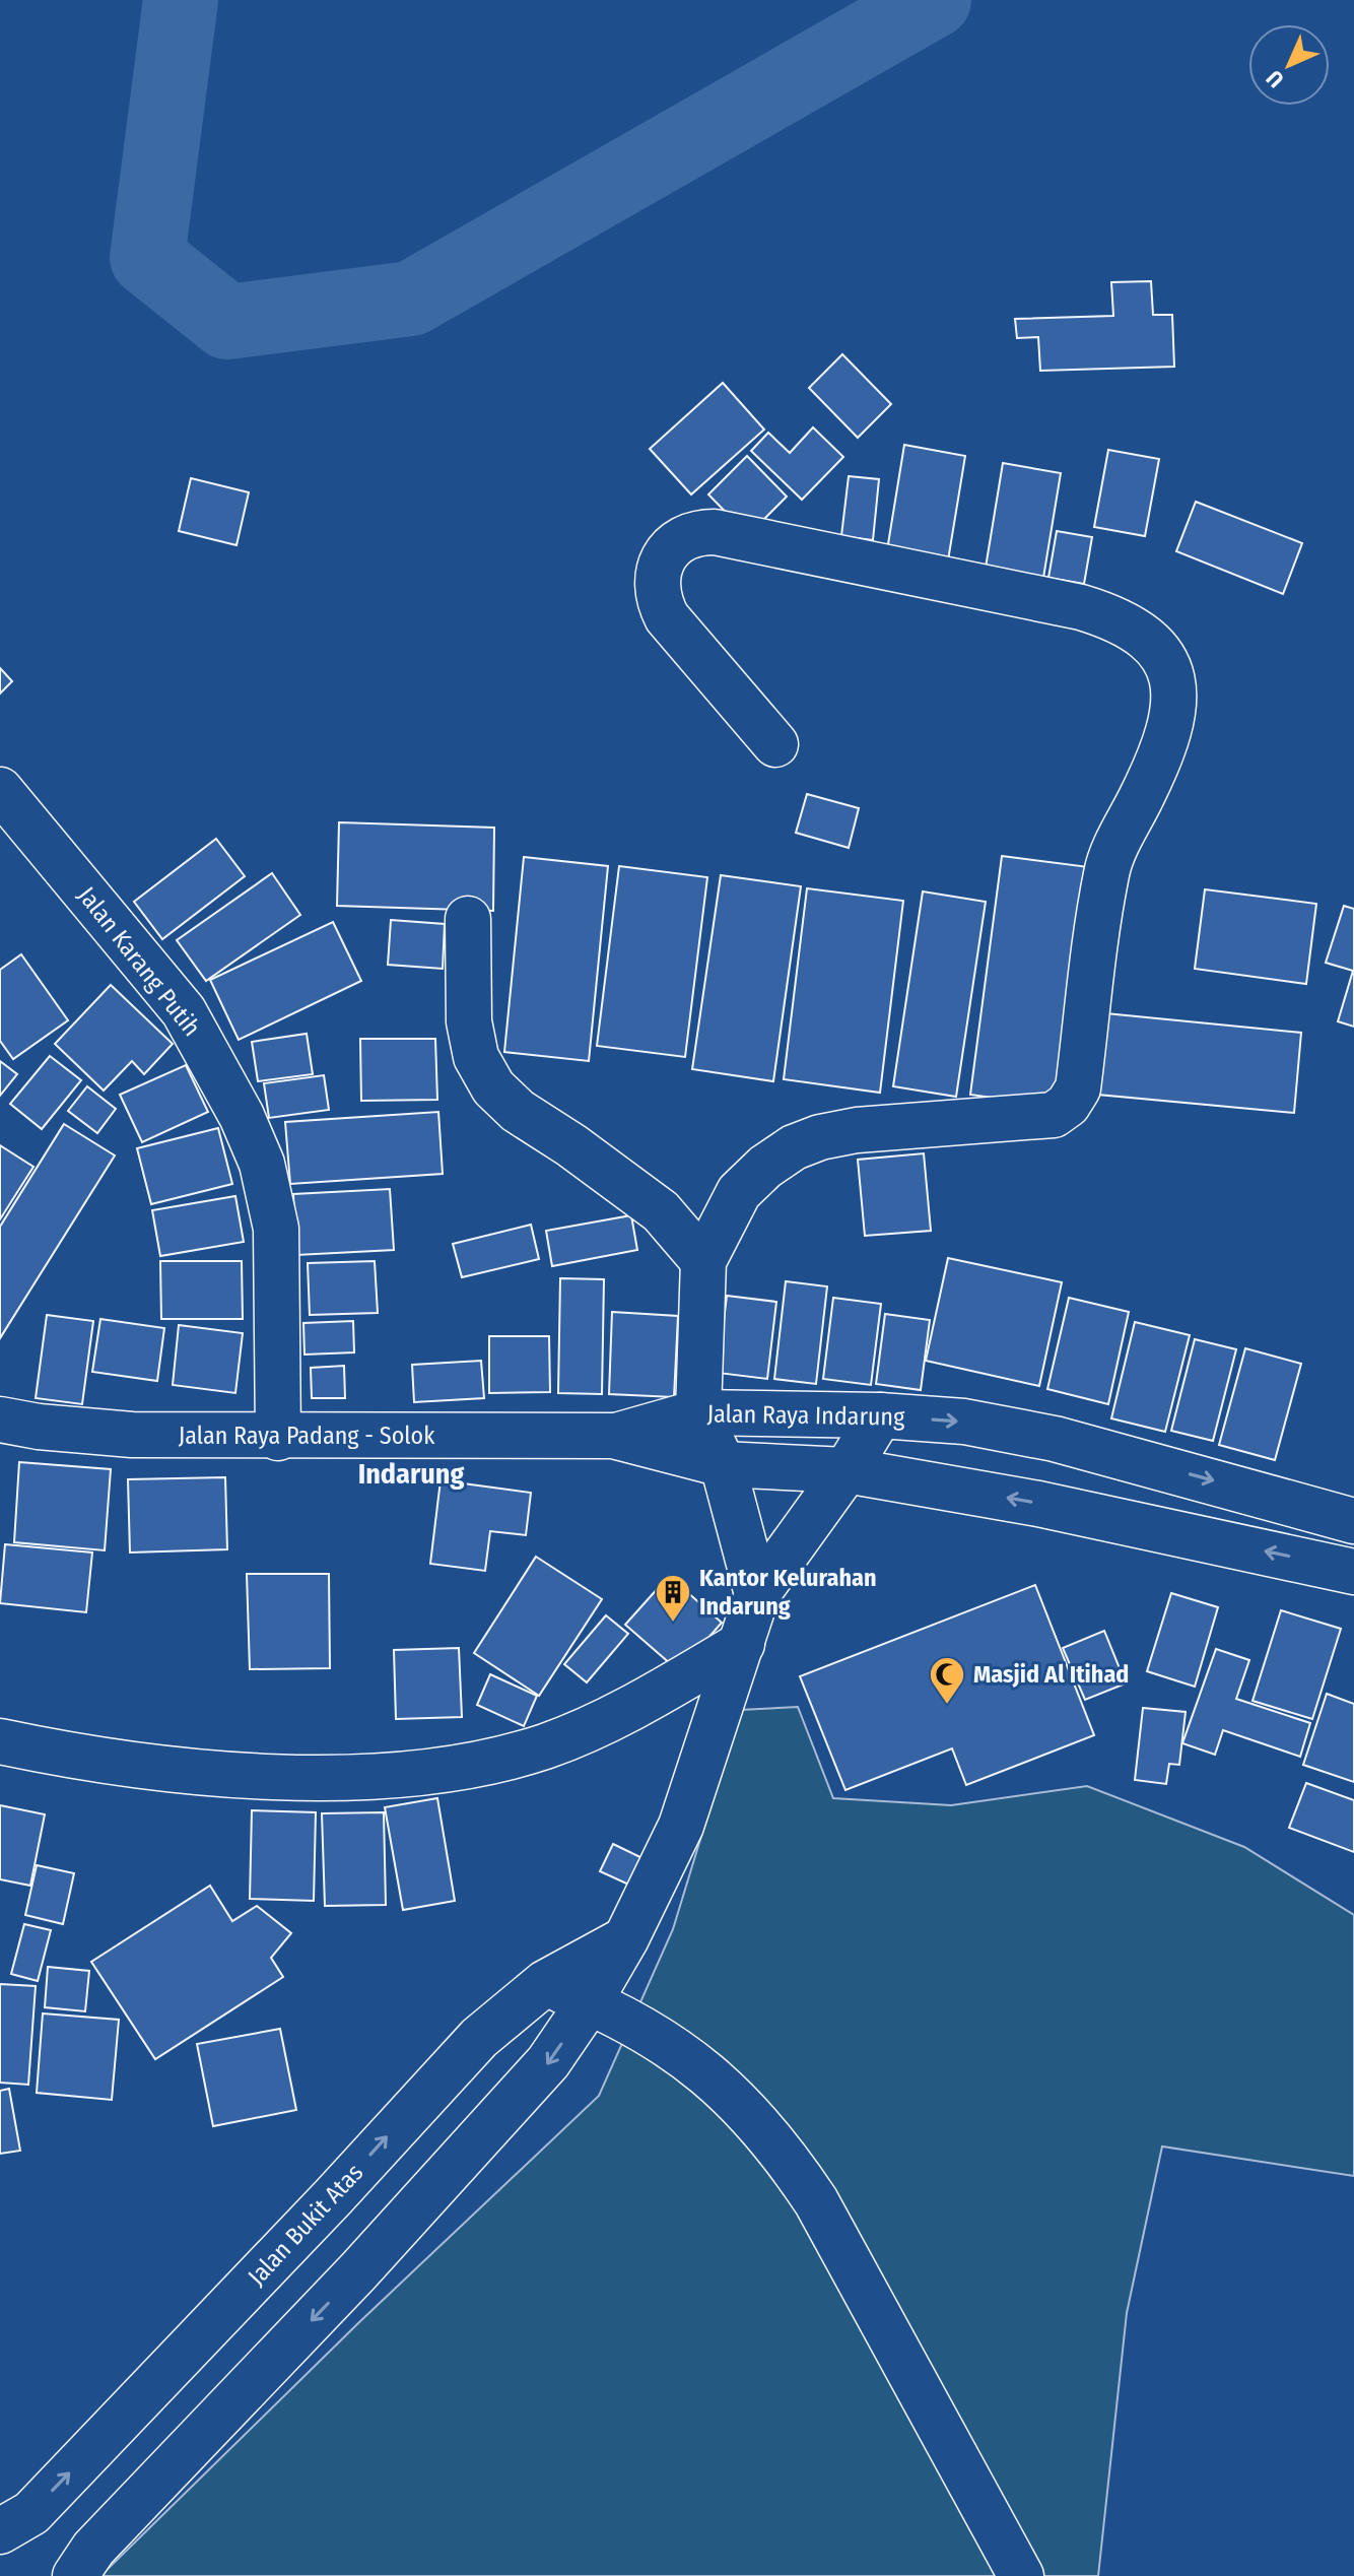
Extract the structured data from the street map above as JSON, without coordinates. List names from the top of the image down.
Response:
{
  "streets": {
    "main road": [
      "Jalan Karang Putih",
      "Jalan Raya Indarung",
      "Jalan Raya Padang - Solok",
      "Jalan Bukit Atas"
    ]
  },
  "crossings": [
    ["Jalan Karang Putih", "Jalan Raya Padang - Solok"],
    ["Jalan Raya Indarung", "Jalan Raya Padang - Solok"]
  ],
  "districts": ["Indarung"],
  "places": {
    "building": ["Kantor Kelurahan Indarung"],
    "mosque": ["Masjid Al Itihad"]
  },
  "north": "bottom left"
}
